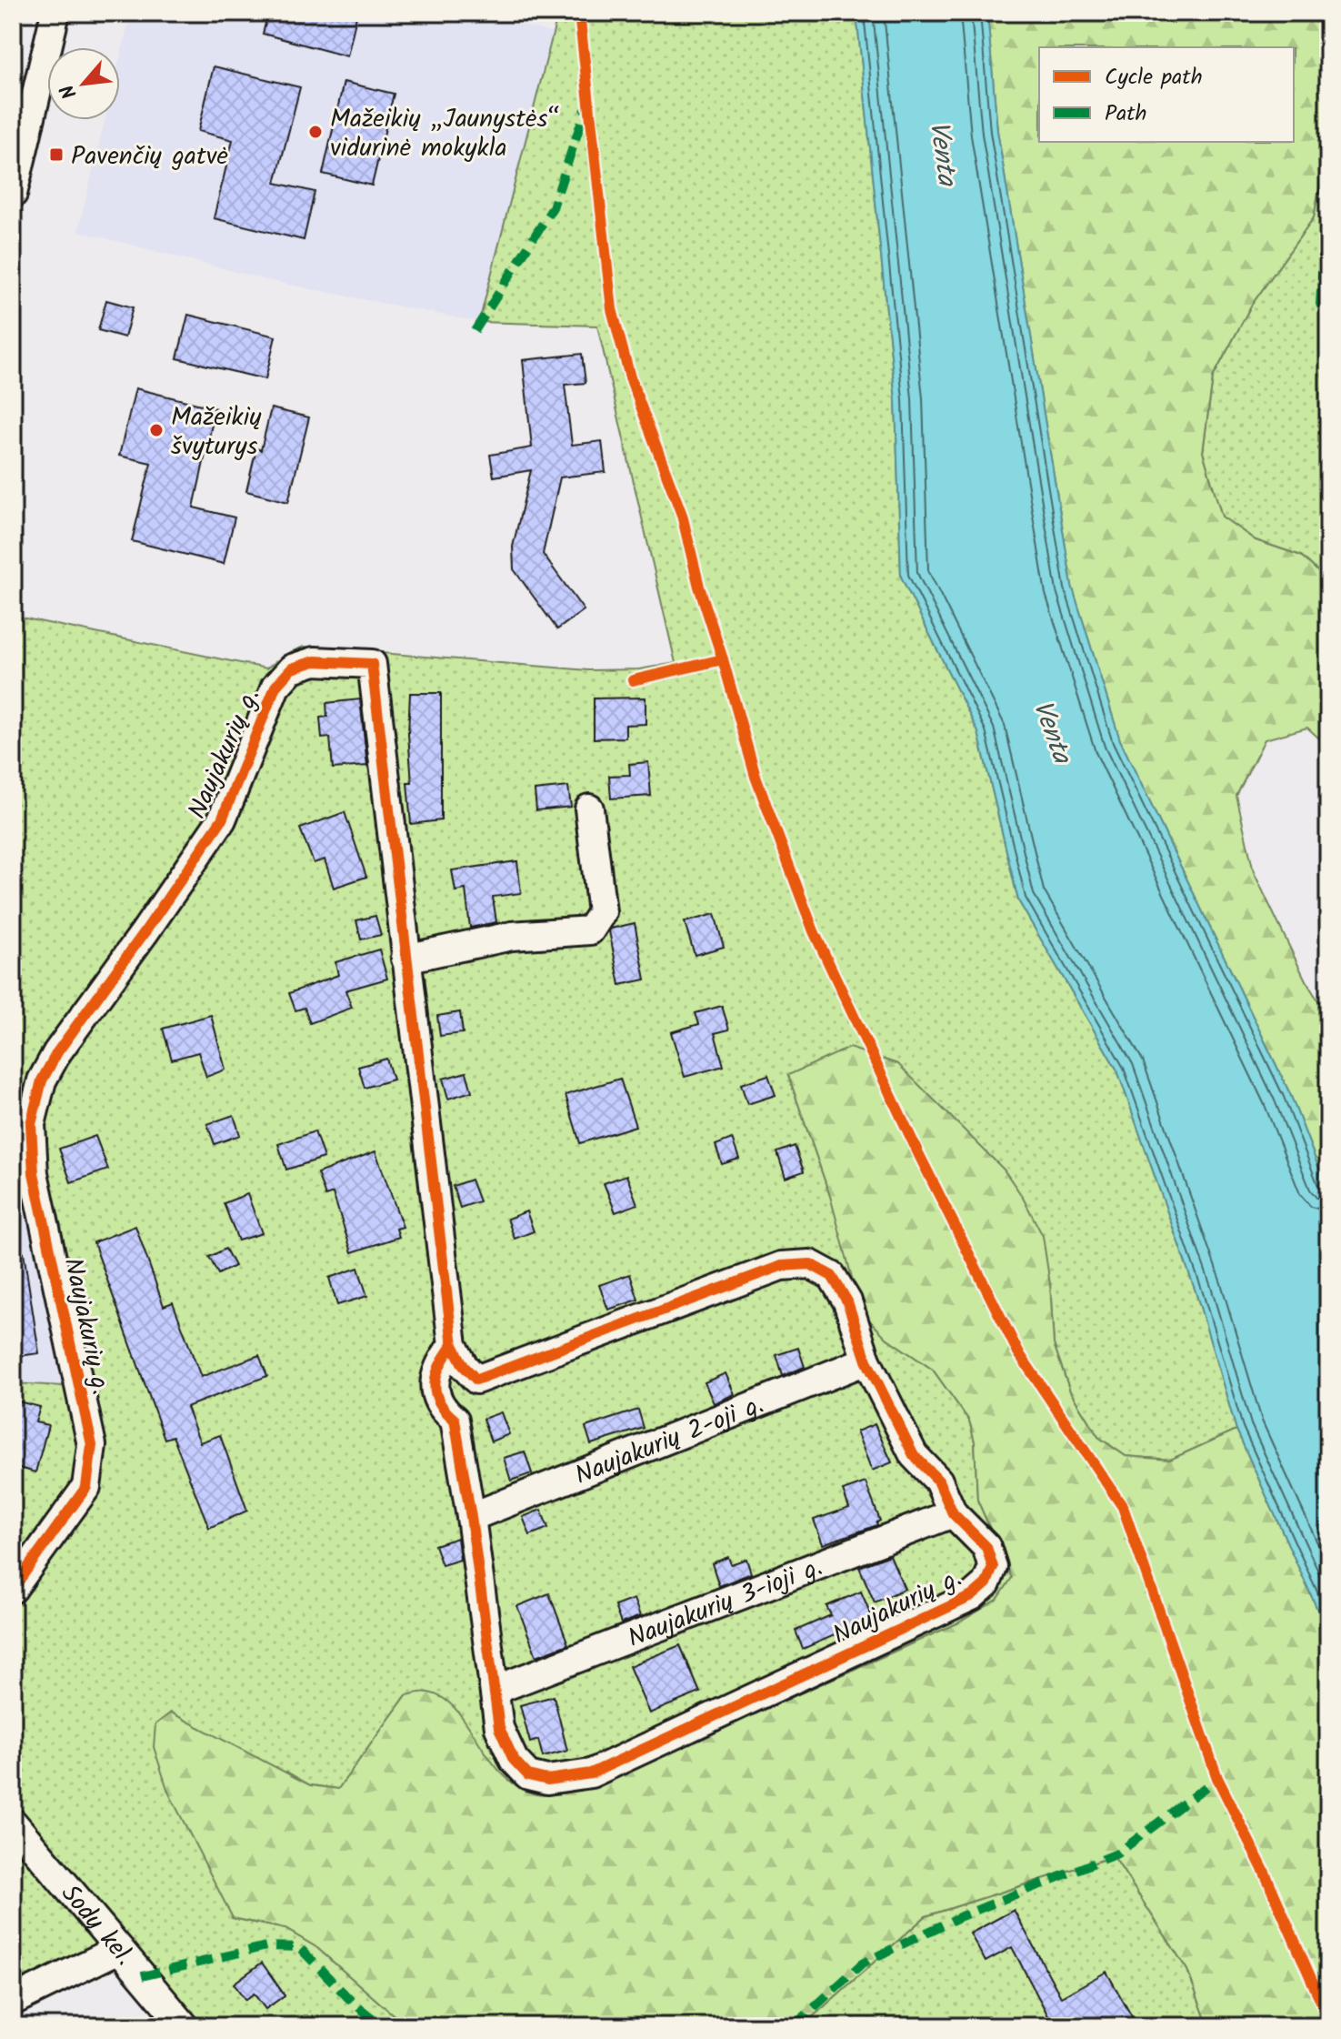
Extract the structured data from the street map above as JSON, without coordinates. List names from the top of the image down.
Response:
{
  "streets": {
    "street": [
      "Naujakurių g.",
      "Naujakurių 2-oji g.",
      "Naujakurių 3-ioji g.",
      "Sodų kel."
    ]
  },
  "crossings": [
    ["Naujakurių g.", "Naujakurių 2-oji g."],
    ["Naujakurių g.", "Naujakurių 3-ioji g."]
  ],
  "water": ["Venta"],
  "places": {
    "other": ["Mažeikių „Jaunystės“ vidurinė mokykla", "Mažeikių švyturys"],
    "transit": ["Pavenčių gatvė"]
  },
  "legend": ["Cycle path", "Path"],
  "north": "bottom left"
}
